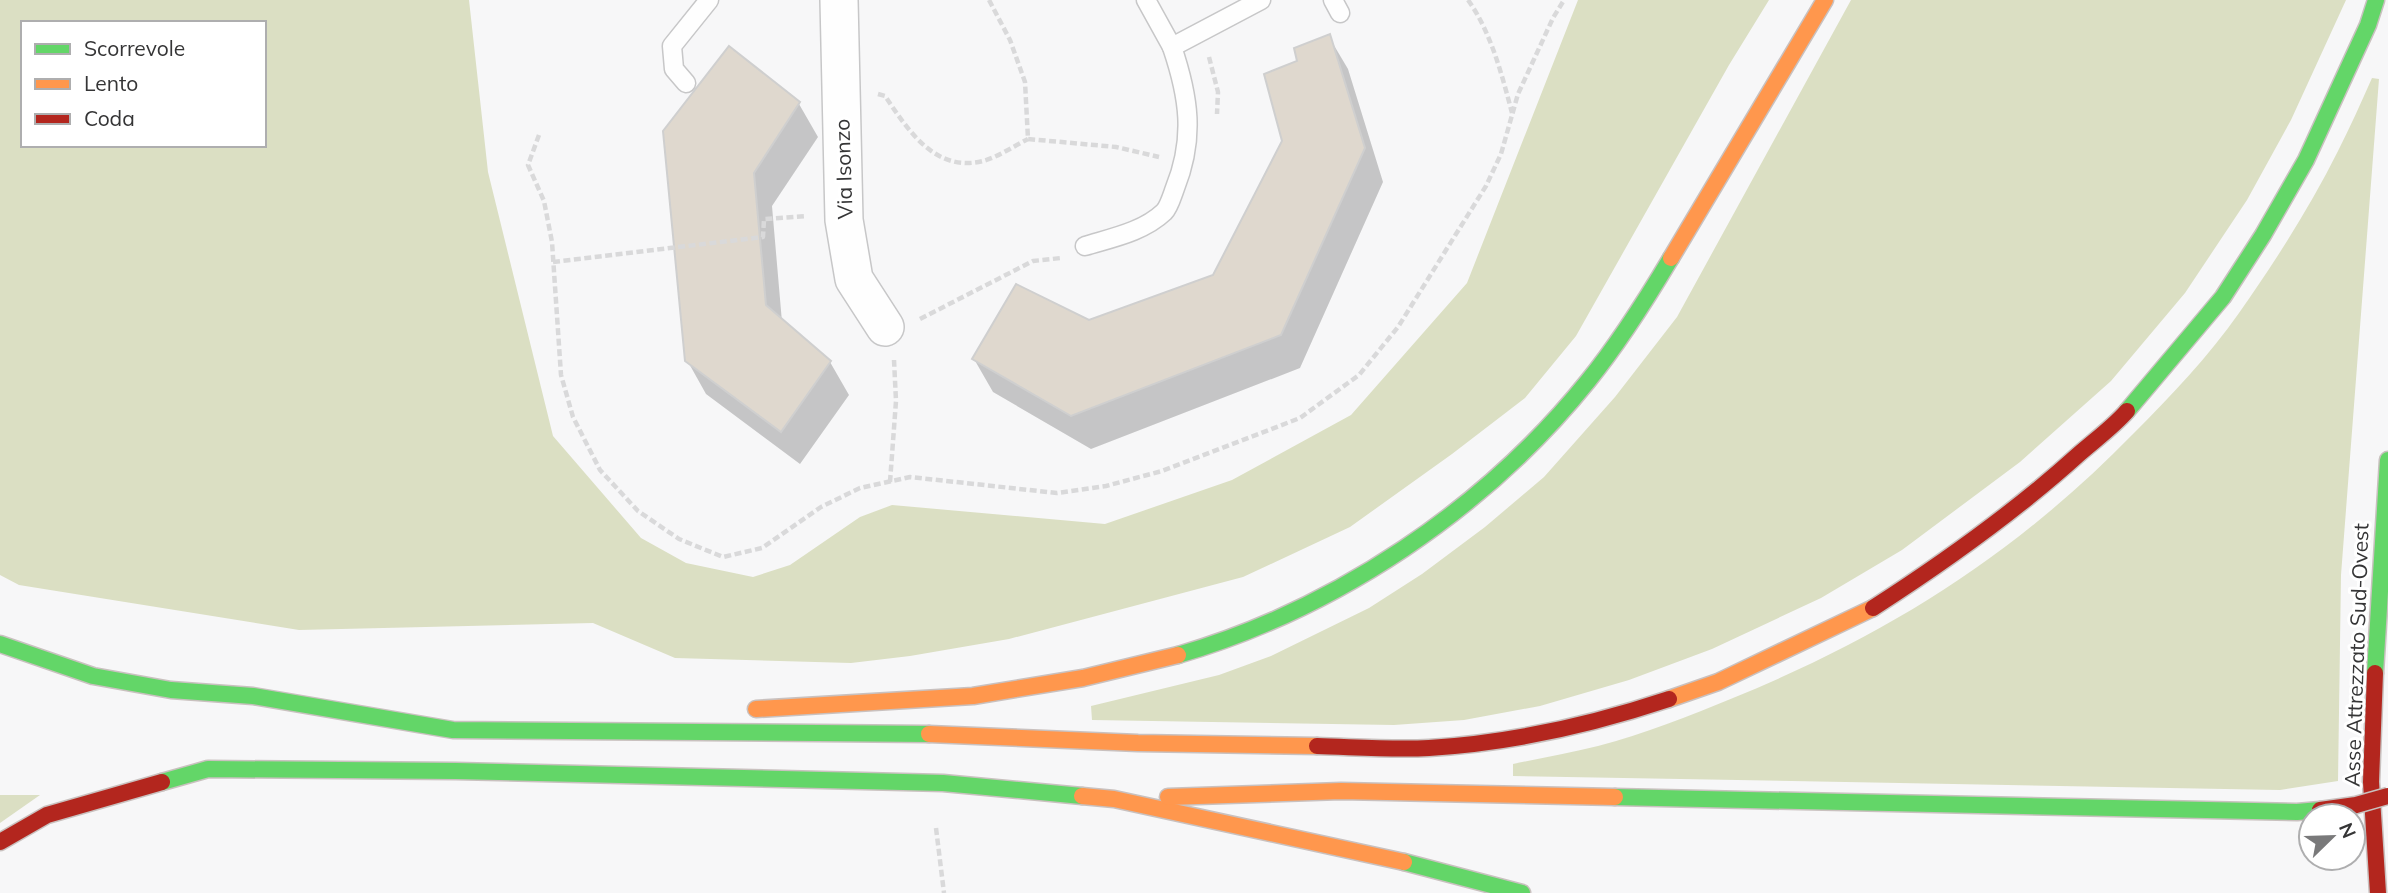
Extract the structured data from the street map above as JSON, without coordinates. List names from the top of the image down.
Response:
{
  "streets": {
    "highway": ["Asse Attrezzato Sud-Ovest"],
    "street": ["Via Isonzo"]
  },
  "legend": ["Scorrevole", "Lento", "Coda"],
  "north": "top right"
}
